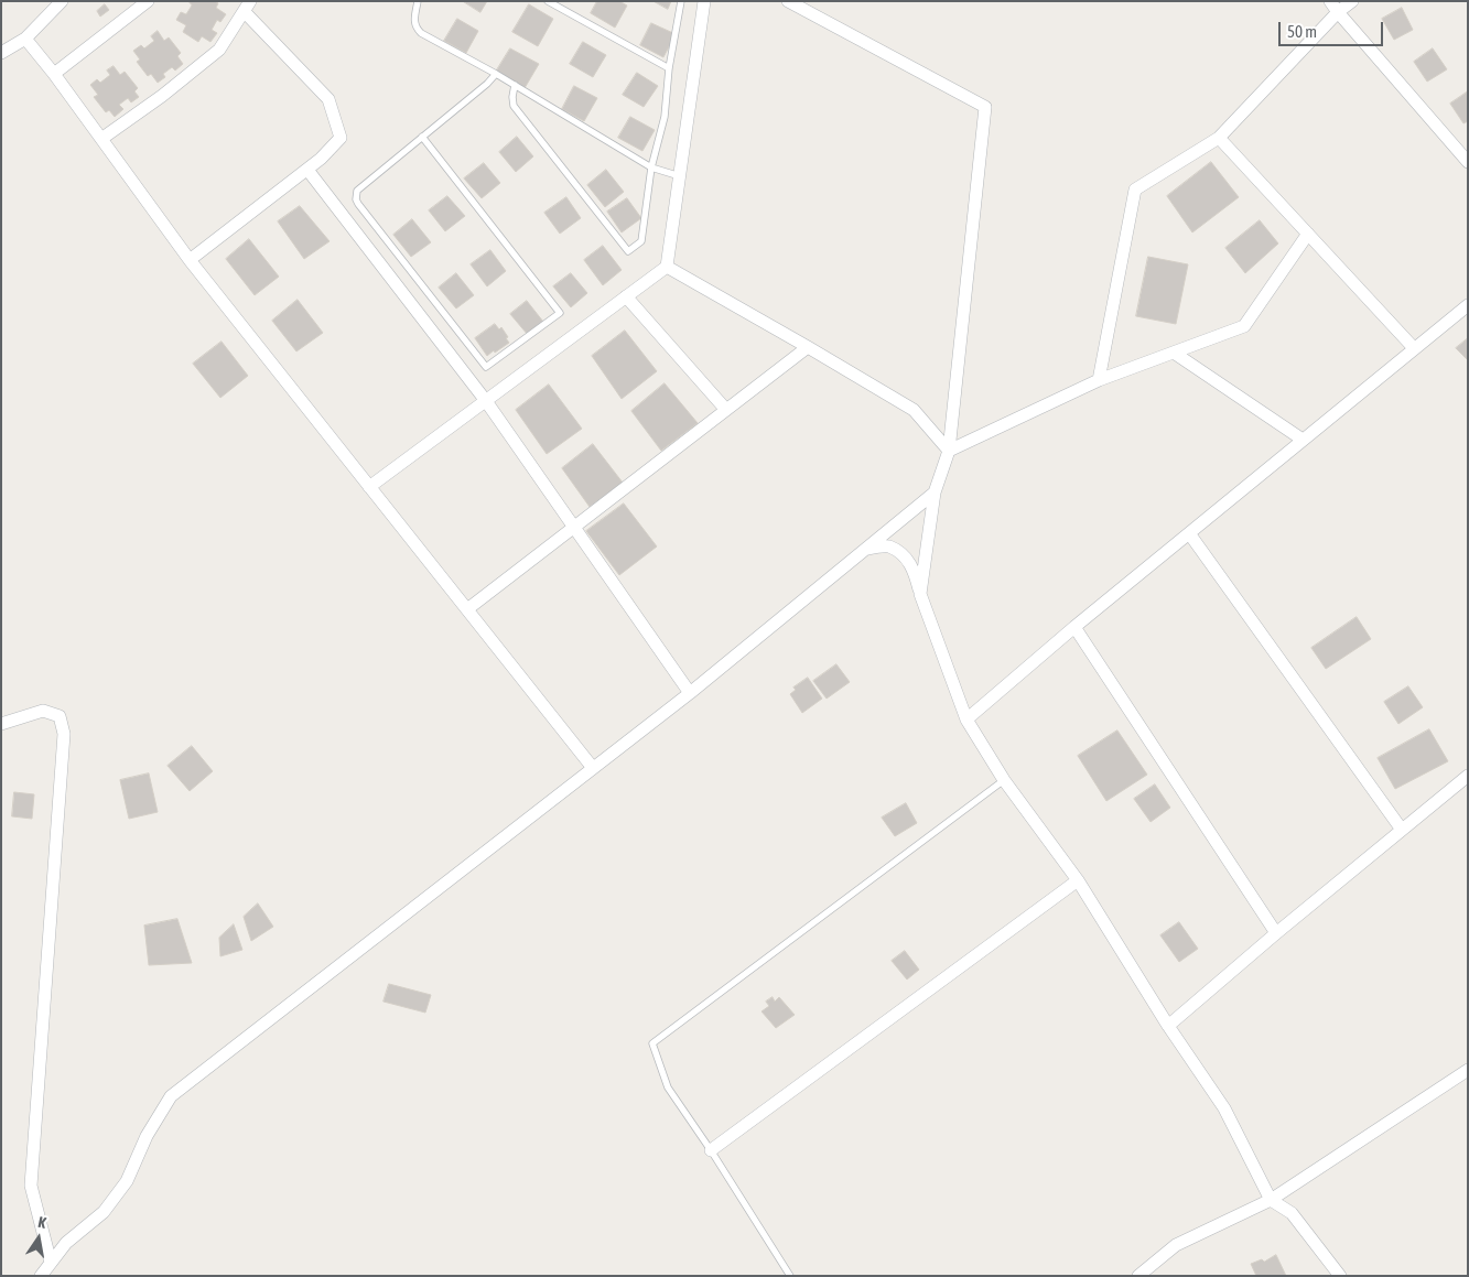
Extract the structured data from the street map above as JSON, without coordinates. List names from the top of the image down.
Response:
{
  "scale_bar": "50 m",
  "north": "top"
}
